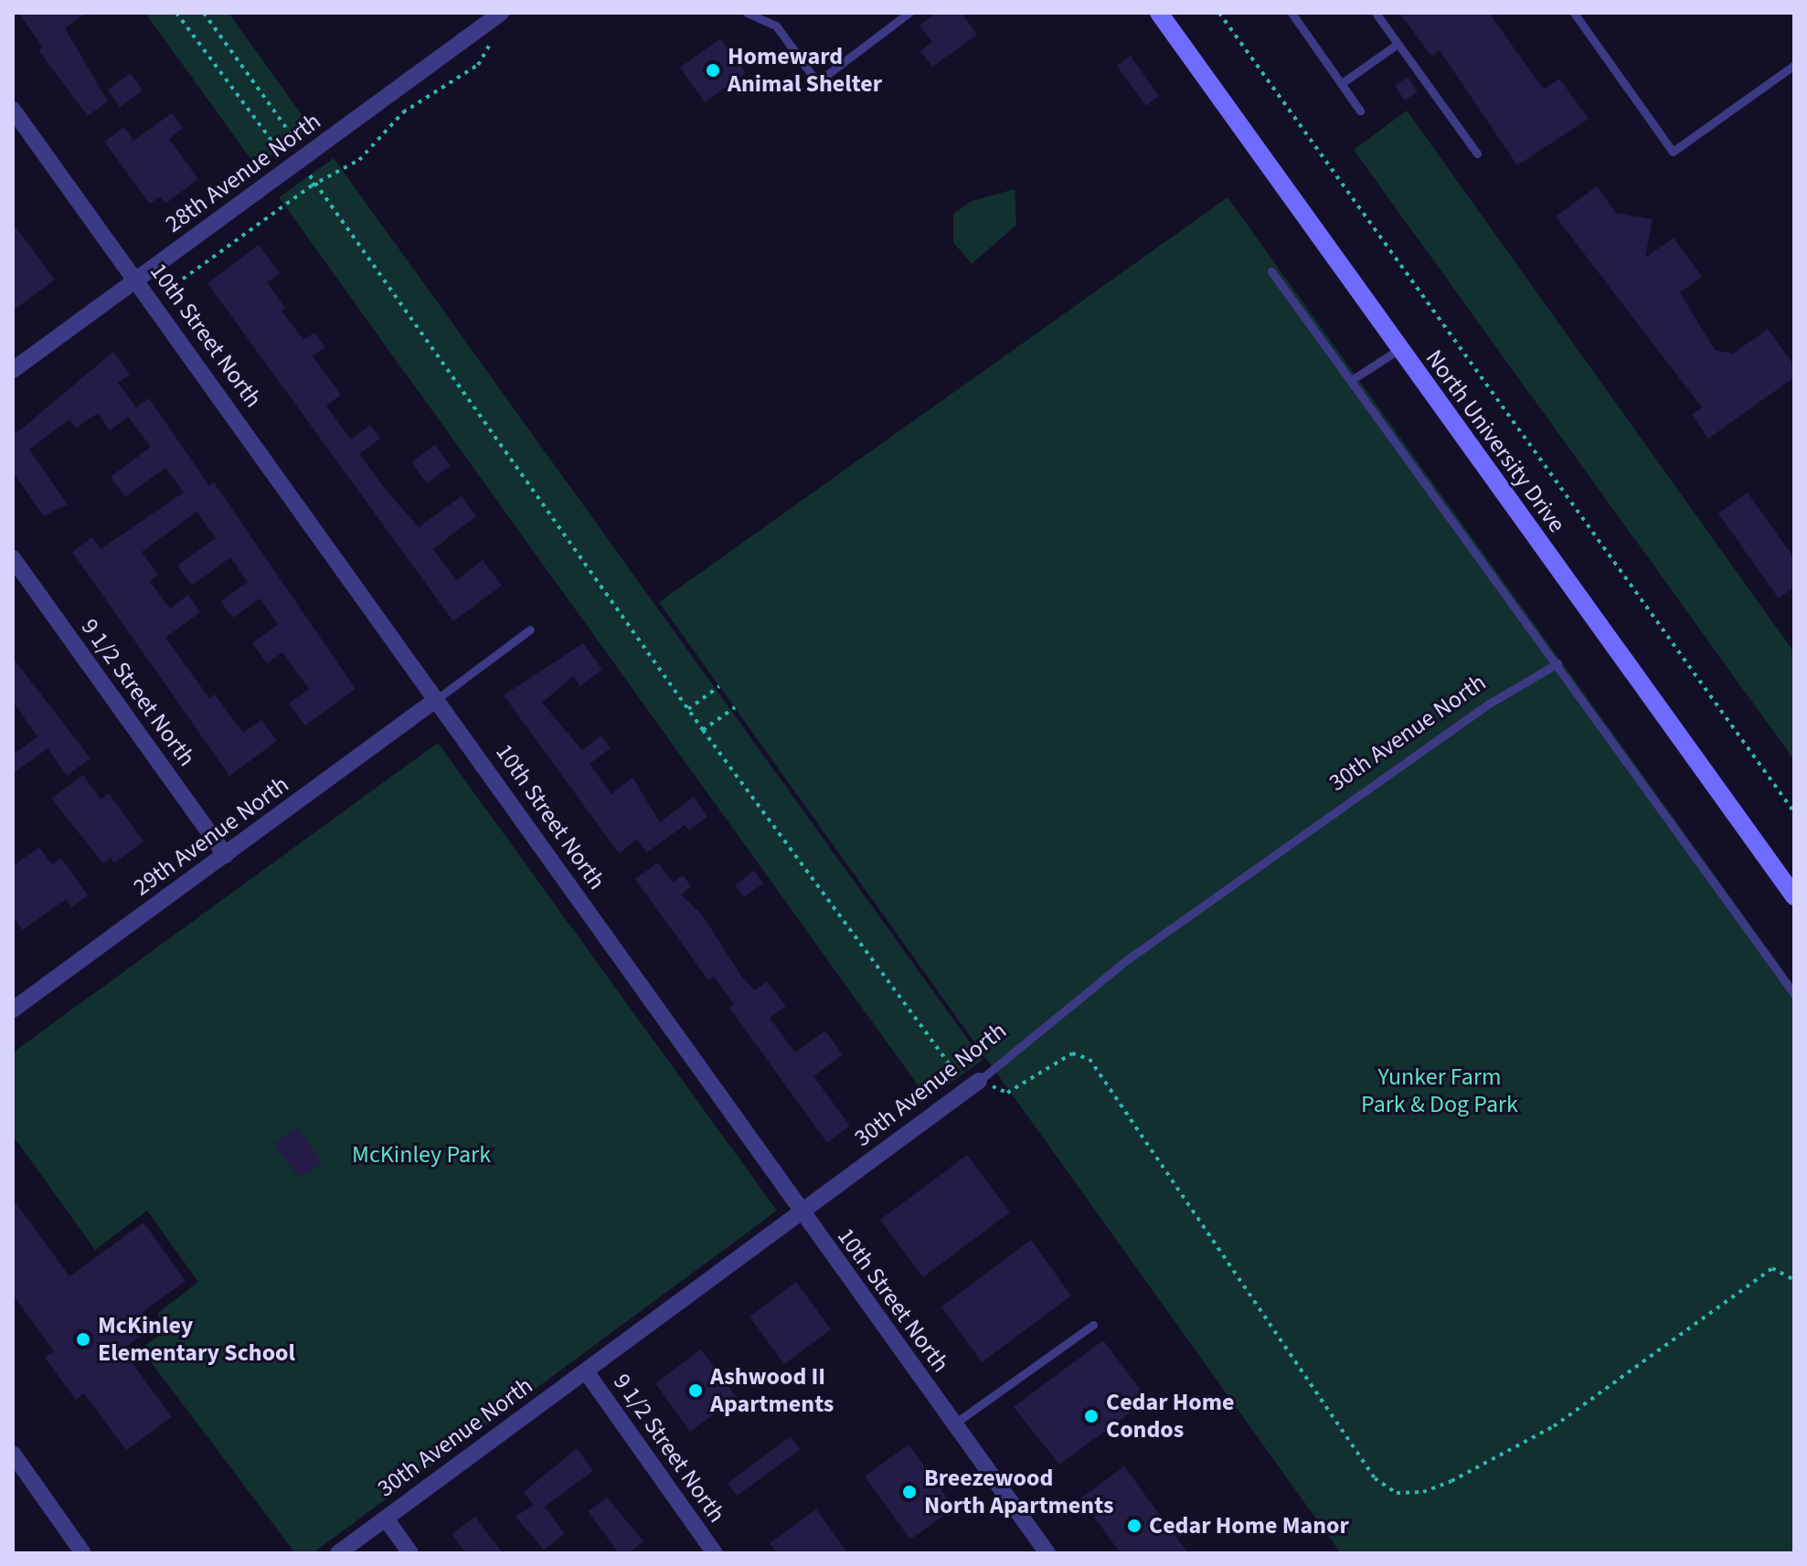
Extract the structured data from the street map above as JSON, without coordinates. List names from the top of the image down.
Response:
{
  "streets": {
    "main road": ["North University Drive"],
    "street": [
      "28th Avenue North",
      "10th Street North",
      "9 1/2 Street North",
      "30th Avenue North",
      "29th Avenue North"
    ]
  },
  "crossings": [
    ["28th Avenue North", "10th Street North"],
    ["10th Street North", "30th Avenue North"],
    ["10th Street North", "29th Avenue North"],
    ["9 1/2 Street North", "30th Avenue North"],
    ["9 1/2 Street North", "29th Avenue North"]
  ],
  "parks": ["Yunker Farm Park & Dog Park", "McKinley Park"],
  "places": [
    "Homeward Animal Shelter",
    "McKinley Elementary School",
    "Ashwood II Apartments",
    "Cedar Home Condos",
    "Breezewood North Apartments",
    "Cedar Home Manor"
  ]
}
